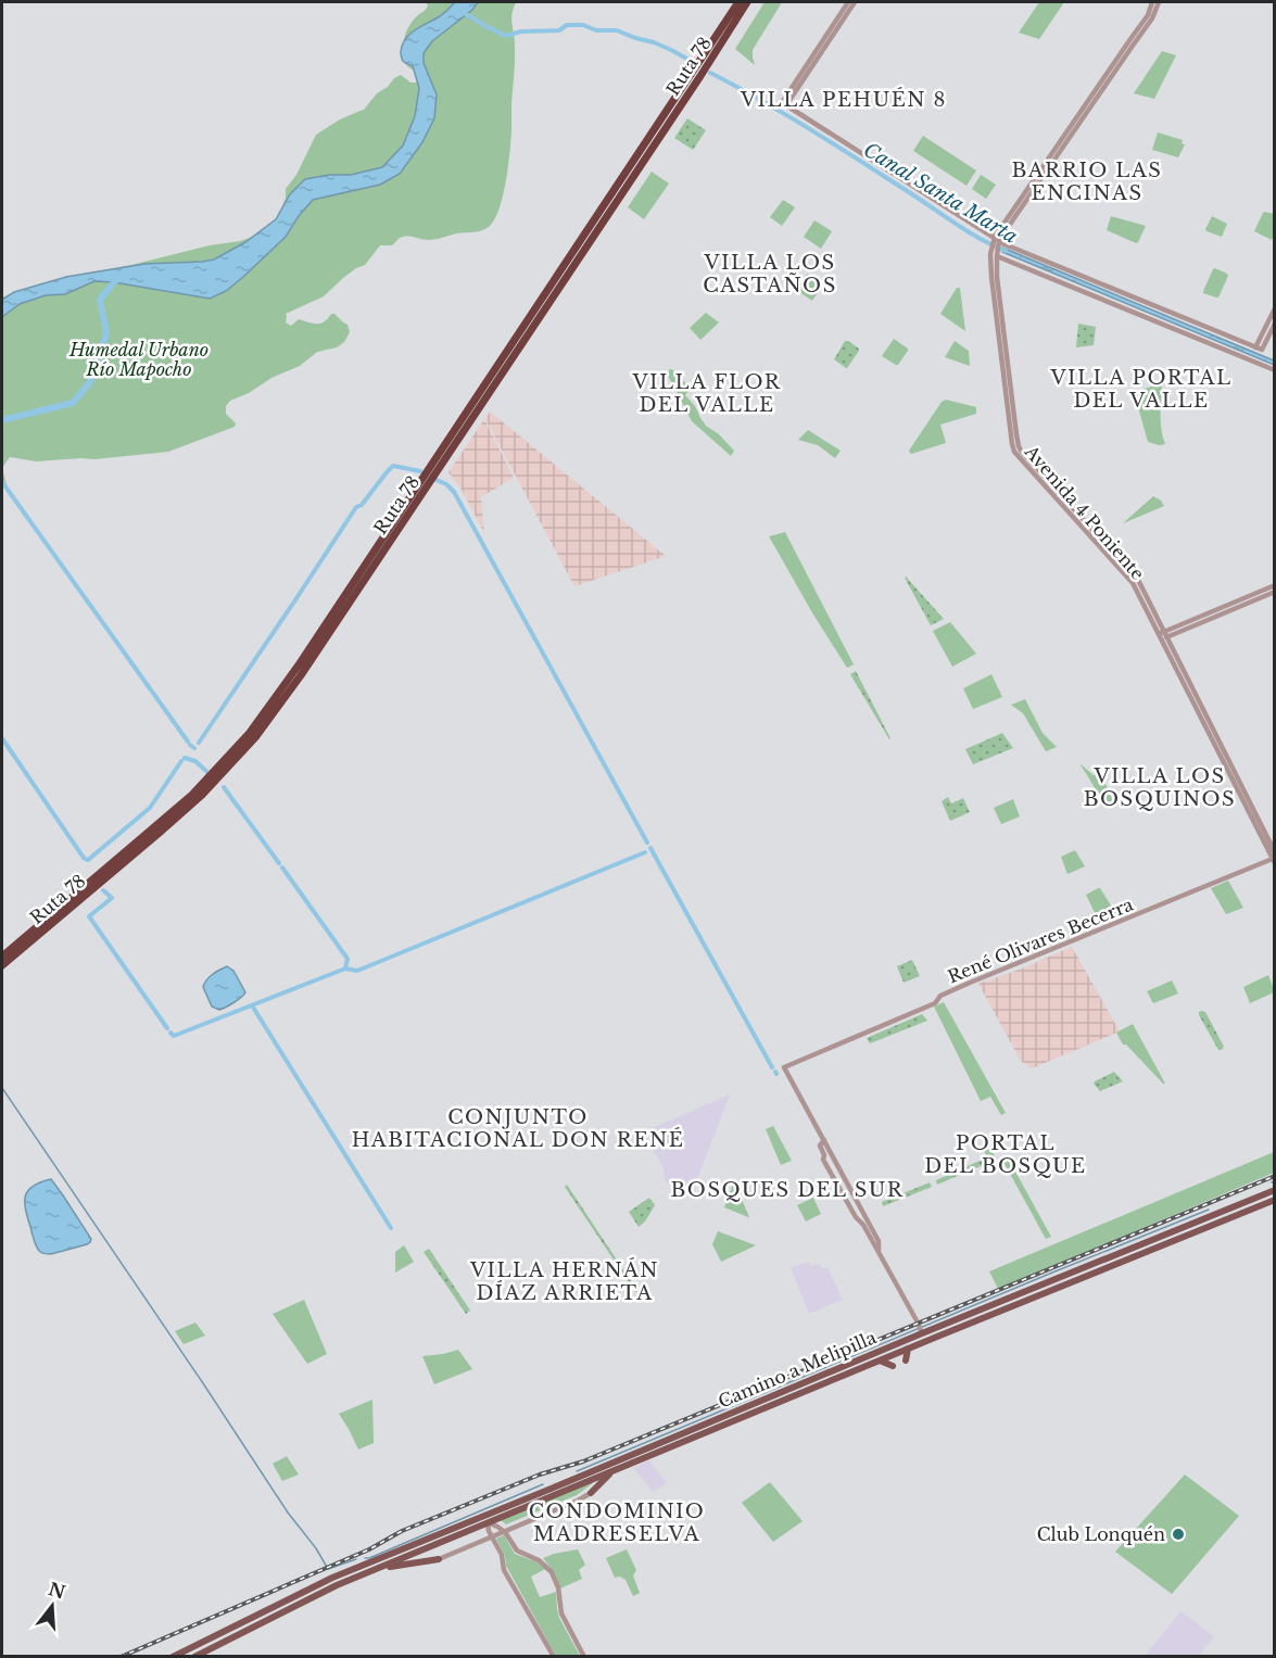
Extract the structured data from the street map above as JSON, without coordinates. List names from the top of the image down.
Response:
{
  "streets": {
    "highway": ["Ruta 78"],
    "main road": ["Camino a Melipilla"],
    "street": ["Avenida 4 Poniente", "René Olivares Becerra"]
  },
  "crossings": [
    ["Avenida 4 Poniente", "René Olivares Becerra"]
  ],
  "districts": [
    "VILLA PEHUÉN 8",
    "BARRIO LAS ENCINAS",
    "VILLA LOS CASTAÑOS",
    "VILLA PORTAL DEL VALLE",
    "VILLA FLOR DEL VALLE",
    "VILLA LOS BOSQUINOS",
    "CONJUNTO HABITACIONAL DON RENÉ",
    "PORTAL DEL BOSQUE",
    "BOSQUES DEL SUR",
    "VILLA HERNÁN DÍAZ ARRIETA",
    "CONDOMINIO MADRESELVA"
  ],
  "water": ["Canal Santa Marta"],
  "parks": ["Humedal Urbano Río Mapocho"],
  "places": ["Club Lonquén"],
  "north": "top"
}
